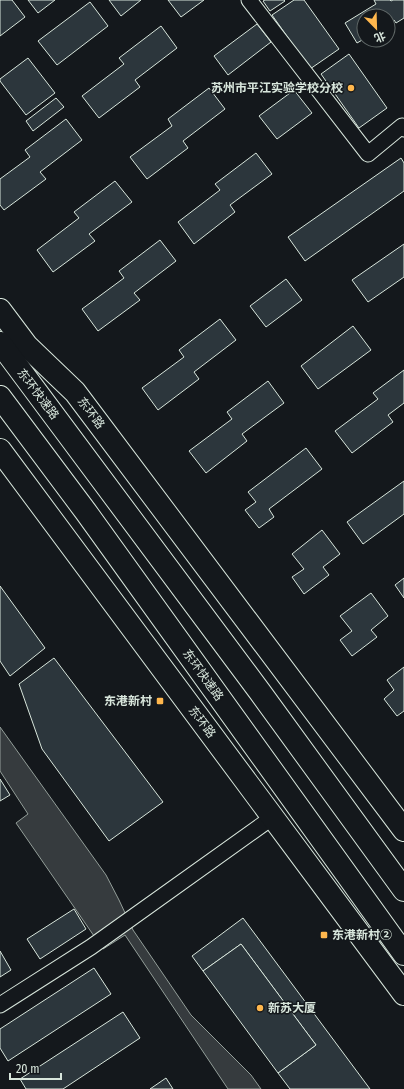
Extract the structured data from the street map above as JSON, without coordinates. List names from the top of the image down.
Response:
{
  "streets": {
    "main road": ["东环快速路", "东环路"]
  },
  "places": {
    "other": ["苏州市平江实验学校分校", "新苏大厦"],
    "transit": ["东港新村", "东港新村②"]
  },
  "scale_bar": "20 m",
  "north": "bottom right"
}
